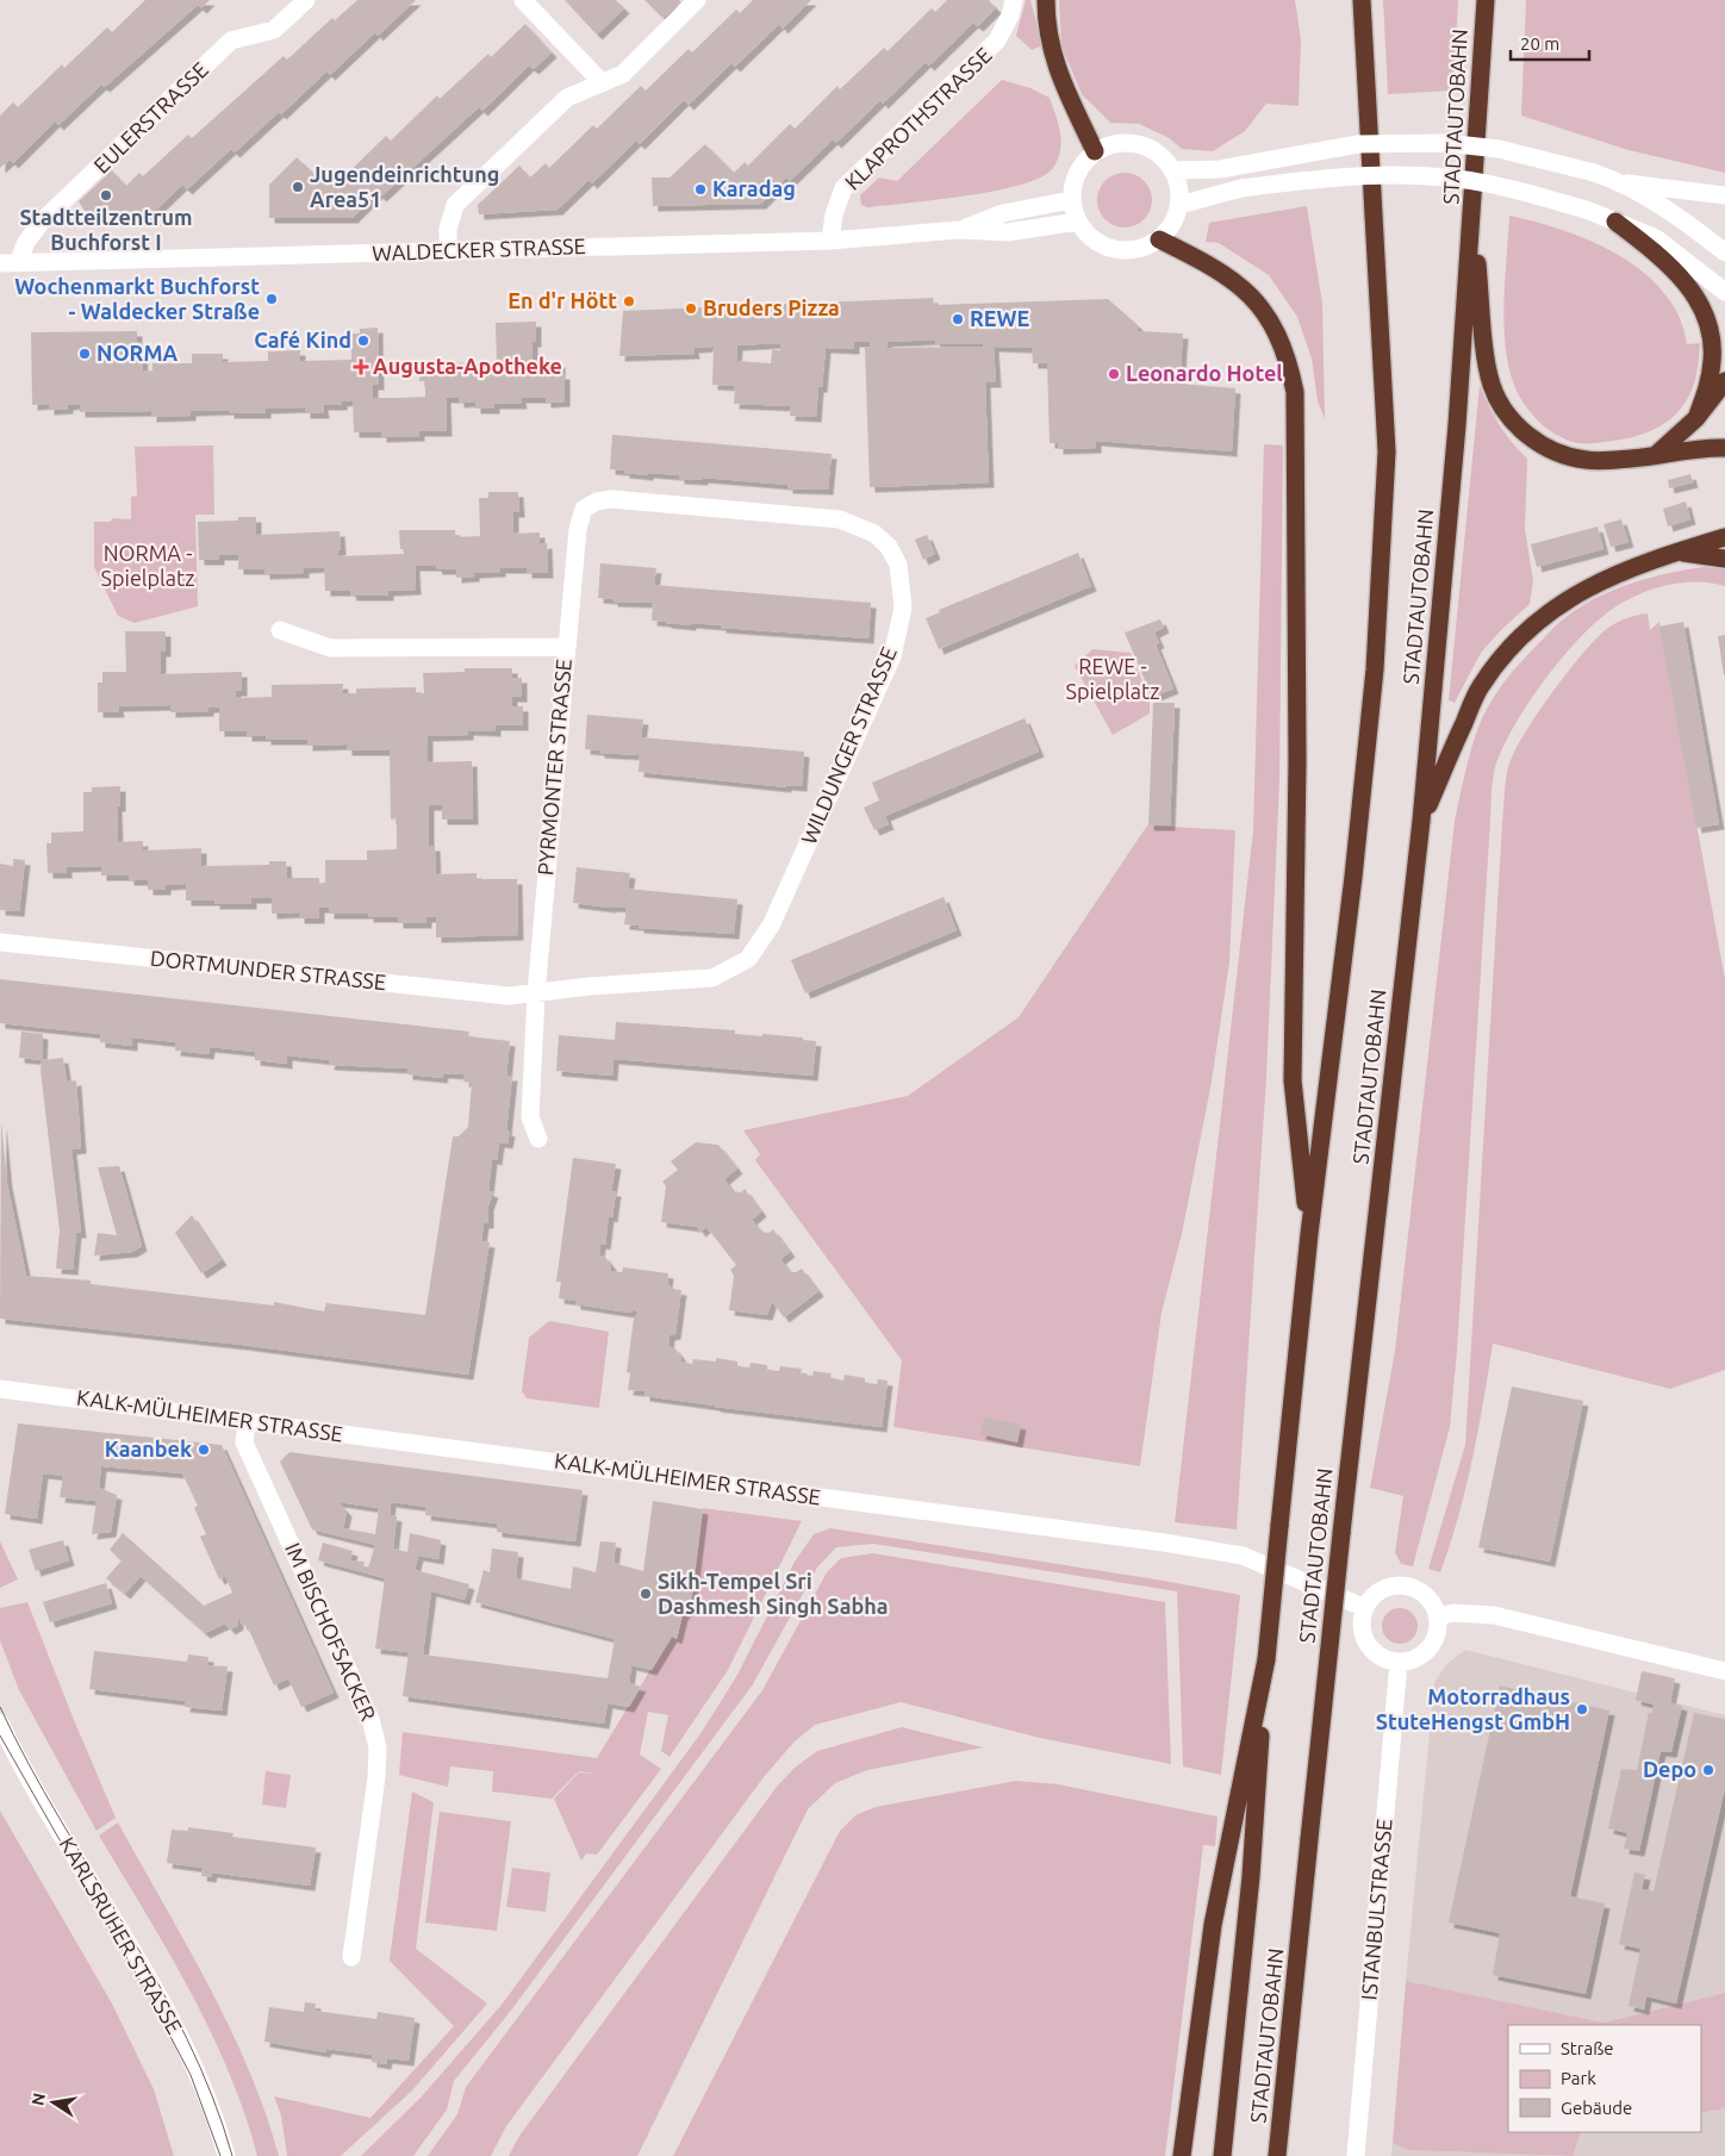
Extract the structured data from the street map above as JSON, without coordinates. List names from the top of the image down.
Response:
{
  "streets": {
    "highway": ["STADTAUTOBAHN"],
    "street": [
      "EULERSTRASSE",
      "KLAPROTHSTRASSE",
      "WALDECKER STRASSE",
      "WILDUNGER STRASSE",
      "PYRMONTER STRASSE",
      "DORTMUNDER STRASSE",
      "KALK-MÜLHEIMER STRASSE",
      "IM BISCHOFSACKER",
      "ISTANBULSTRASSE",
      "KARLSRUHER STRASSE"
    ]
  },
  "crossings": [
    ["EULERSTRASSE", "WALDECKER STRASSE"],
    ["KLAPROTHSTRASSE", "WALDECKER STRASSE"],
    ["WILDUNGER STRASSE", "PYRMONTER STRASSE"],
    ["WILDUNGER STRASSE", "DORTMUNDER STRASSE"],
    ["PYRMONTER STRASSE", "DORTMUNDER STRASSE"],
    ["KALK-MÜLHEIMER STRASSE", "IM BISCHOFSACKER"],
    ["KALK-MÜLHEIMER STRASSE", "ISTANBULSTRASSE"]
  ],
  "parks": ["NORMA - Spielplatz", "REWE - Spielplatz"],
  "places": {
    "other": [
      "Jugendeinrichtung Area51",
      "Karadag",
      "Stadtteilzentrum Buchforst I",
      "Wochenmarkt Buchforst - Waldecker Straße",
      "En d'r Hött",
      "Bruders Pizza",
      "REWE",
      "Café Kind",
      "NORMA",
      "Leonardo Hotel",
      "Kaanbek",
      "Sikh-Tempel Sri Dashmesh Singh Sabha",
      "Motorradhaus StuteHengst GmbH",
      "Depo"
    ],
    "health": ["Augusta-Apotheke"]
  },
  "legend": ["Straße", "Park", "Gebäude"],
  "scale_bar": "20 m",
  "north": "left"
}
